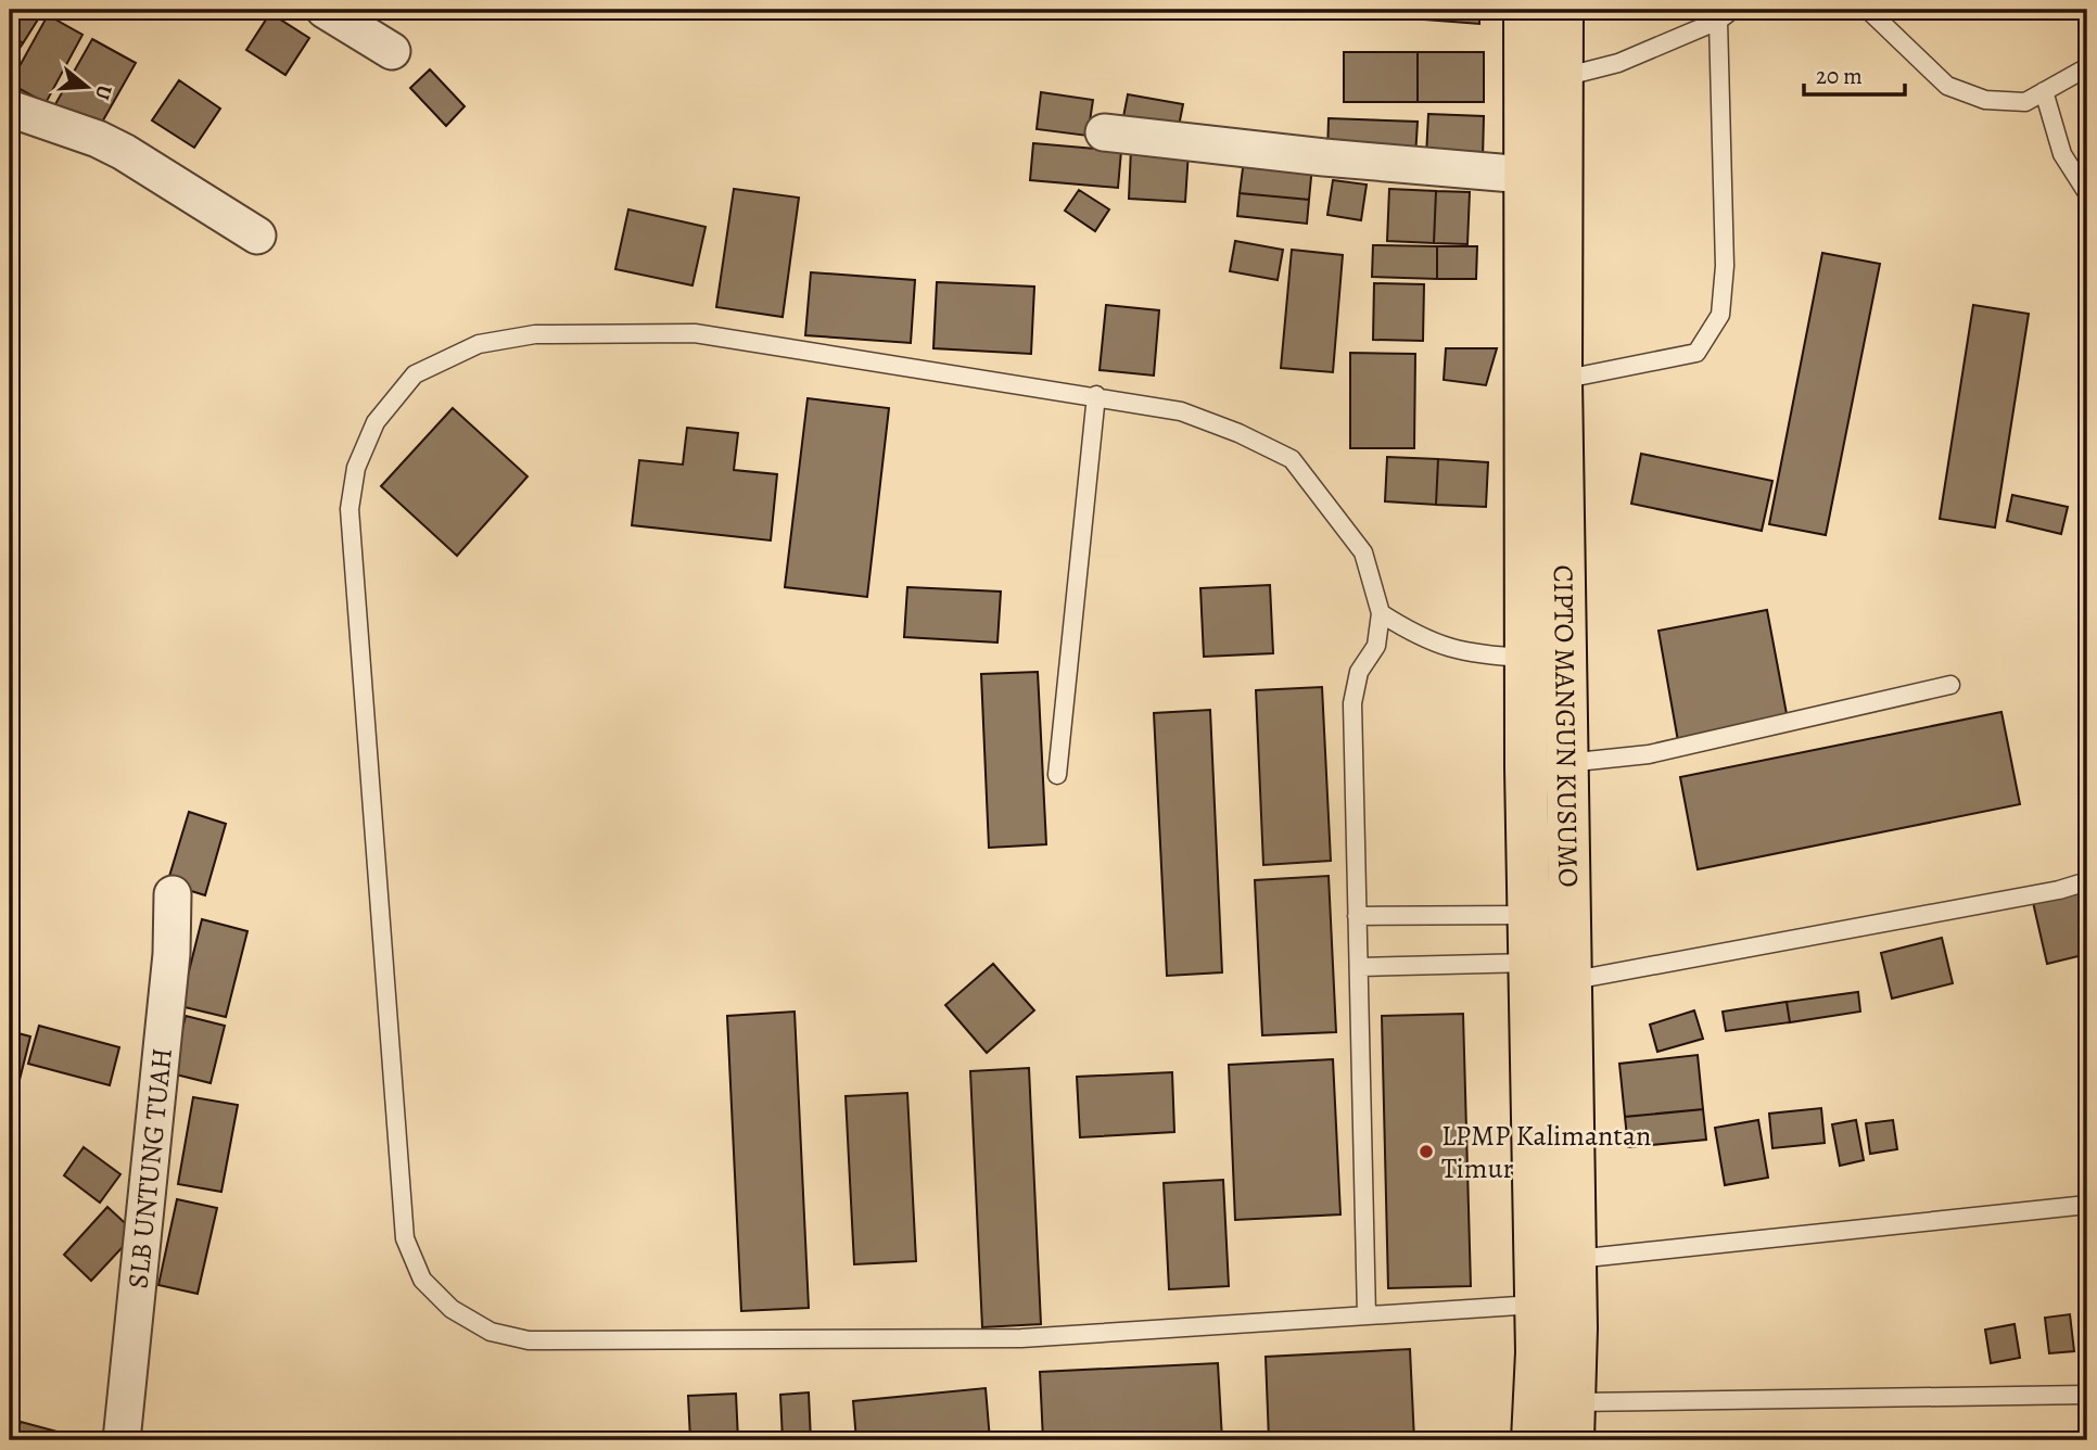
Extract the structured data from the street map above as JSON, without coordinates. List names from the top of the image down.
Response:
{
  "streets": {
    "highway": ["CIPTO MANGUN KUSUMO"],
    "street": ["SLB UNTUNG TUAH"]
  },
  "places": ["LPMP Kalimantan Timur"],
  "scale_bar": "20 m",
  "north": "right"
}
